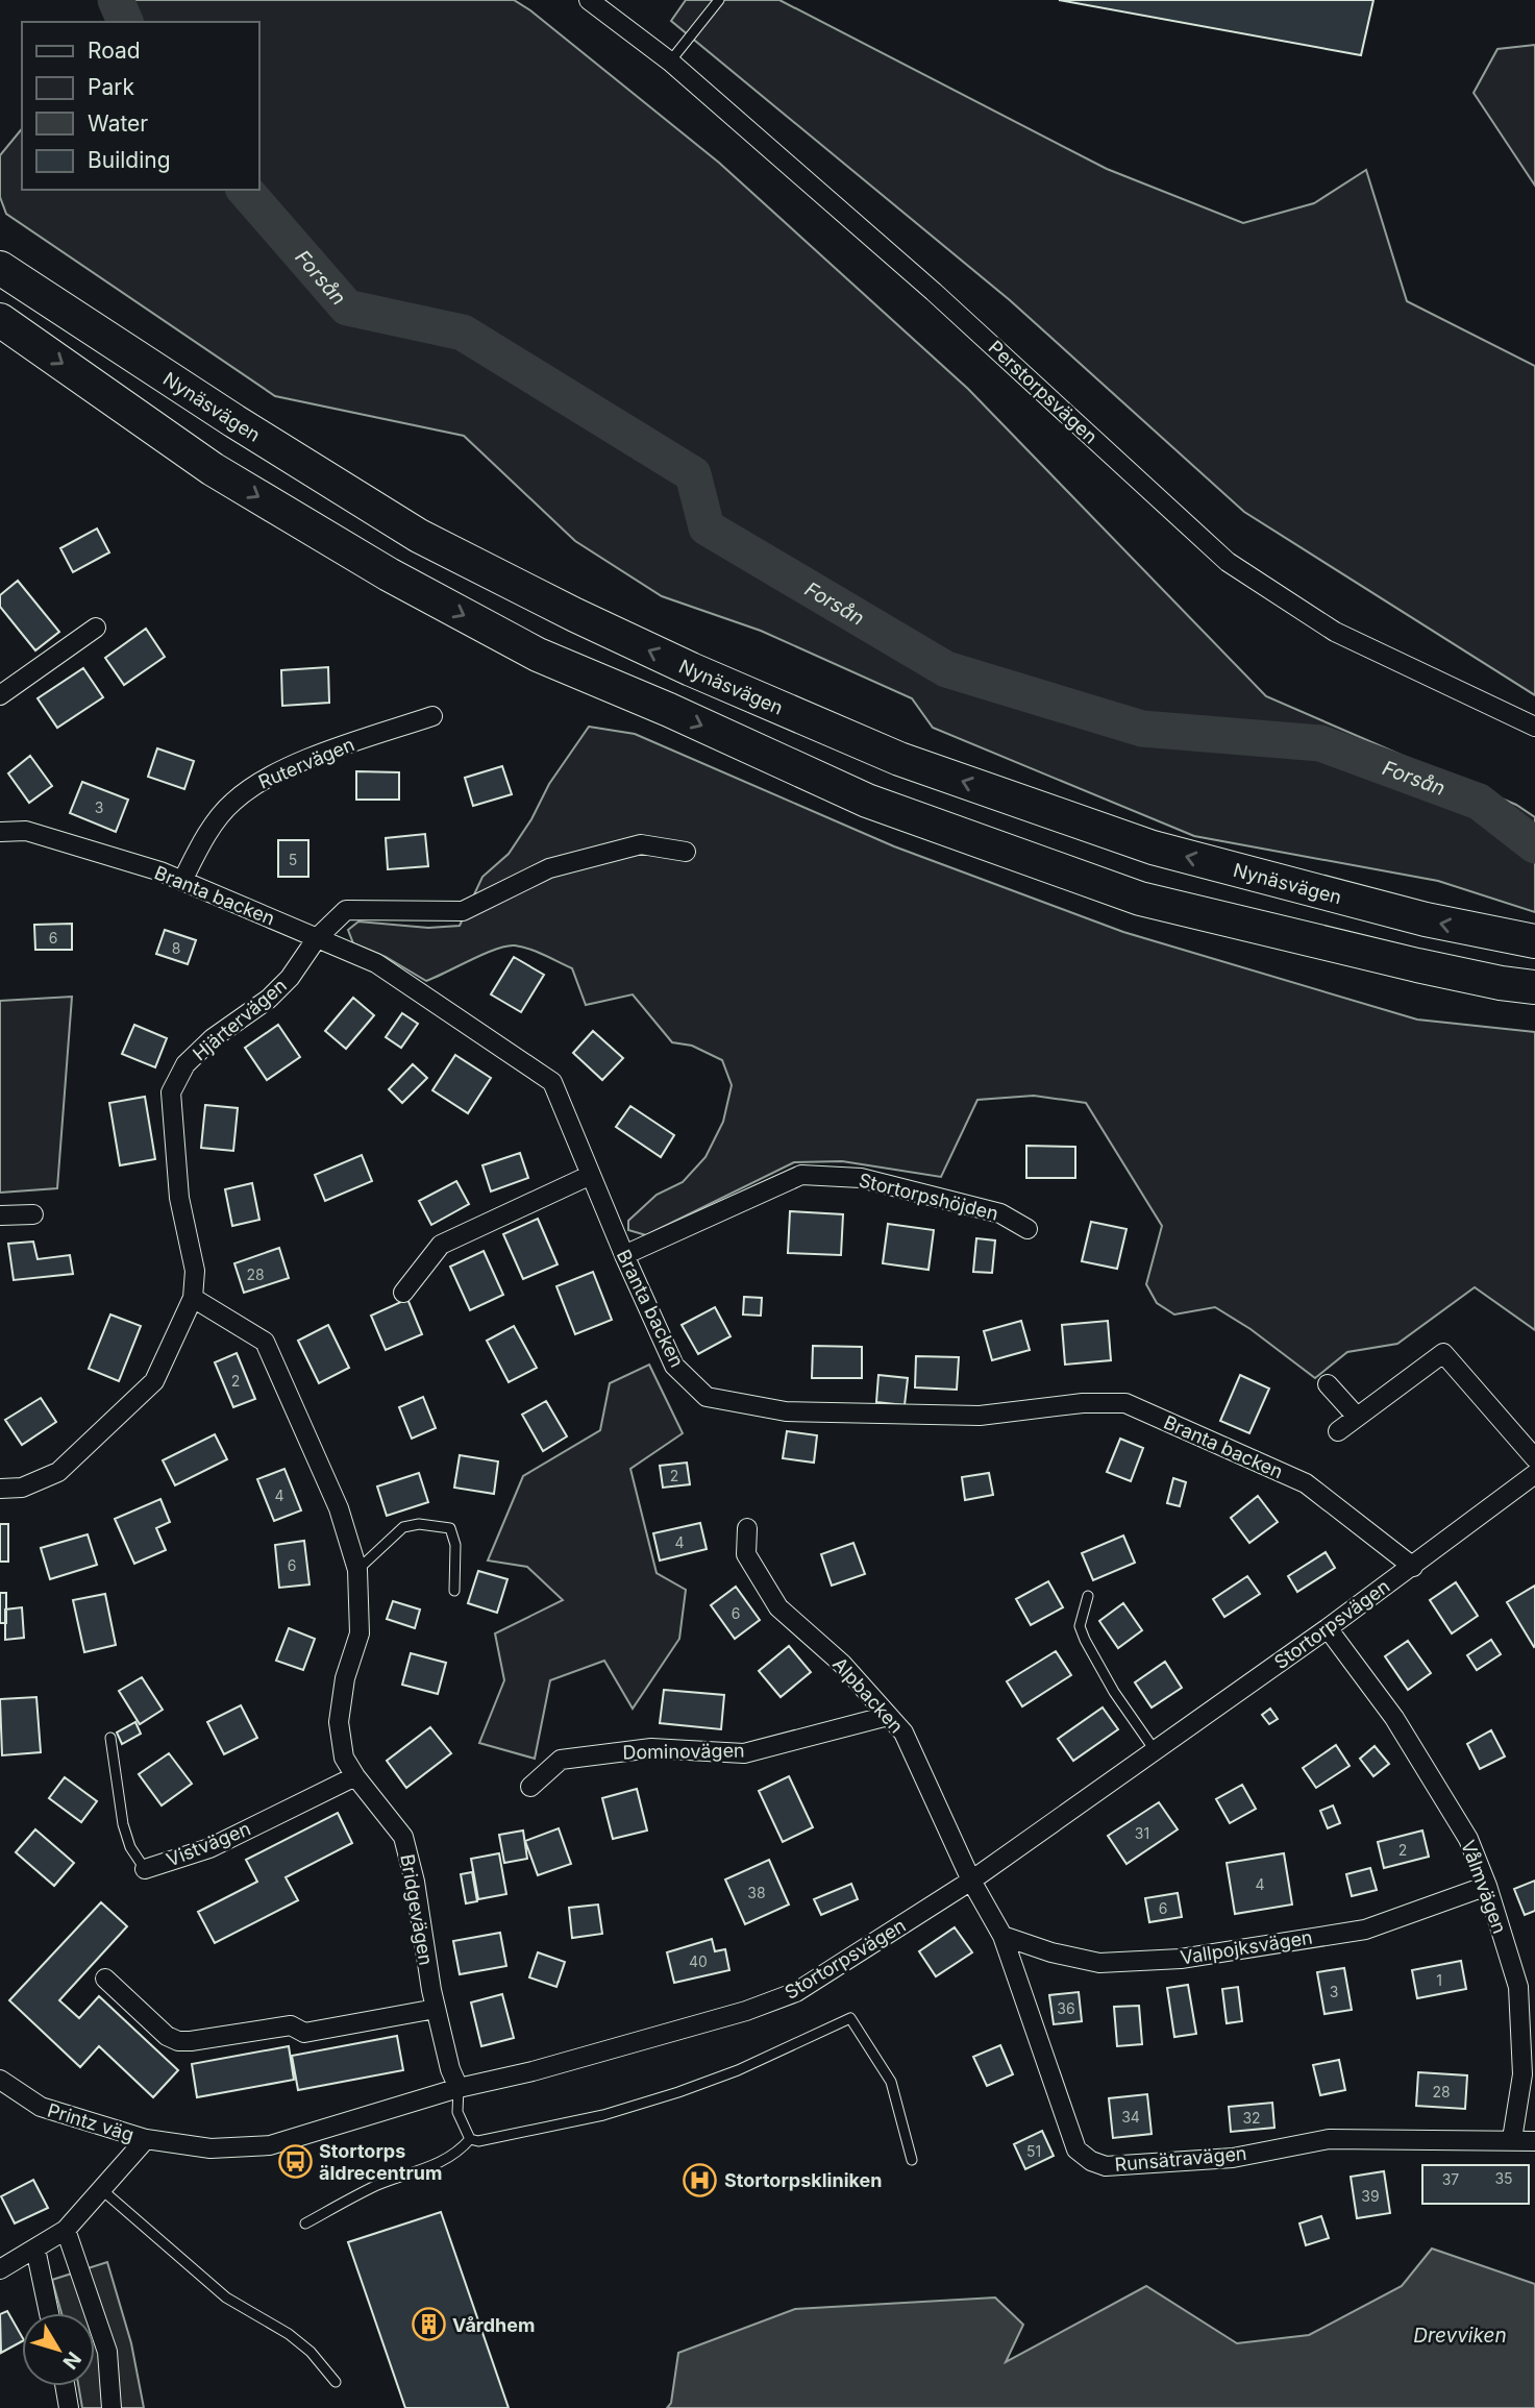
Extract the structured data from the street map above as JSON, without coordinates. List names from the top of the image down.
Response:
{
  "streets": {
    "highway": ["Nynäsvägen"],
    "street": [
      "Perstorpsvägen",
      "Rutervägen",
      "Branta backen",
      "Hjärtervägen",
      "Stortorpshöjden",
      "Stortorpsvägen",
      "Alpbacken",
      "Dominovägen",
      "Vistvägen",
      "Vålmvägen",
      "Bridgevägen",
      "Vallpojksvägen",
      "Printz väg",
      "Runsätravägen"
    ]
  },
  "crossings": [
    ["Rutervägen", "Branta backen"],
    ["Branta backen", "Hjärtervägen"],
    ["Branta backen", "Stortorpshöjden"],
    ["Branta backen", "Stortorpsvägen"],
    ["Hjärtervägen", "Bridgevägen"],
    ["Stortorpsvägen", "Alpbacken"],
    ["Stortorpsvägen", "Vålmvägen"],
    ["Stortorpsvägen", "Bridgevägen"],
    ["Stortorpsvägen", "Printz väg"],
    ["Stortorpsvägen", "Runsätravägen"],
    ["Alpbacken", "Dominovägen"],
    ["Alpbacken", "Runsätravägen"],
    ["Vistvägen", "Bridgevägen"],
    ["Vålmvägen", "Vallpojksvägen"],
    ["Vålmvägen", "Runsätravägen"],
    ["Vallpojksvägen", "Runsätravägen"]
  ],
  "water": ["Forsån", "Drevviken"],
  "places": {
    "bus stop": ["Stortorps äldrecentrum"],
    "hospital": ["Stortorpskliniken"],
    "building": ["Vårdhem"]
  },
  "house_numbers": [
    "3",
    "5",
    "6",
    "8",
    "28",
    "2",
    "2",
    "4",
    "4",
    "6",
    "6",
    "31",
    "2",
    "4",
    "38",
    "6",
    "40",
    "1",
    "3",
    "36",
    "28",
    "34",
    "32",
    "51",
    "35",
    "37",
    "39"
  ],
  "legend": [
    "Road",
    "Park",
    "Water",
    "Building"
  ],
  "north": "bottom right"
}
